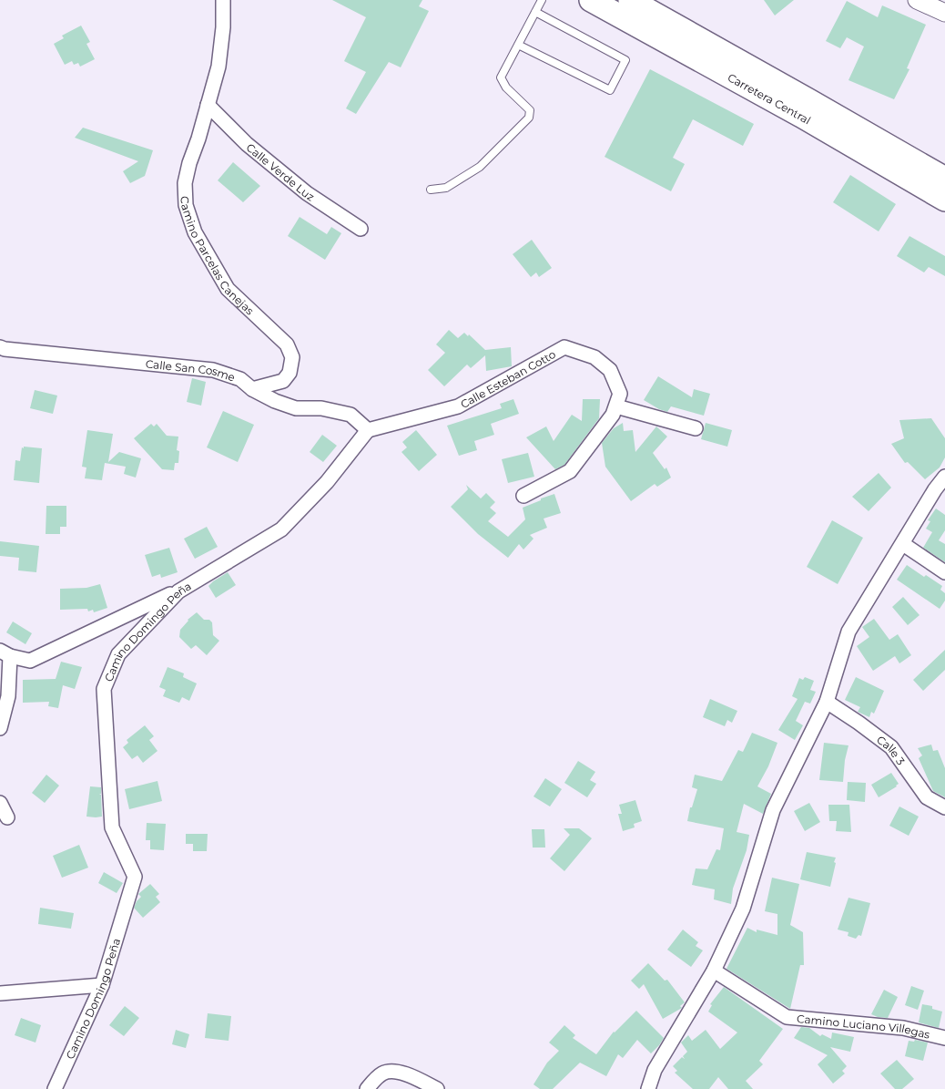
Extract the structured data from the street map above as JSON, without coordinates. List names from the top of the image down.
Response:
{
  "streets": {
    "highway": ["Carretera Central"],
    "street": [
      "Calle Verde Luz",
      "Camino Parcelas Canejas",
      "Calle San Cosme",
      "Calle Esteban Cotto",
      "Camino Domingo Peña",
      "Calle 3",
      "Camino Luciano Villegas"
    ]
  },
  "crossings": [
    ["Calle Verde Luz", "Camino Parcelas Canejas"],
    ["Camino Parcelas Canejas", "Calle San Cosme"],
    ["Calle San Cosme", "Calle Esteban Cotto"],
    ["Calle San Cosme", "Camino Domingo Peña"],
    ["Calle Esteban Cotto", "Camino Domingo Peña"]
  ]
}
